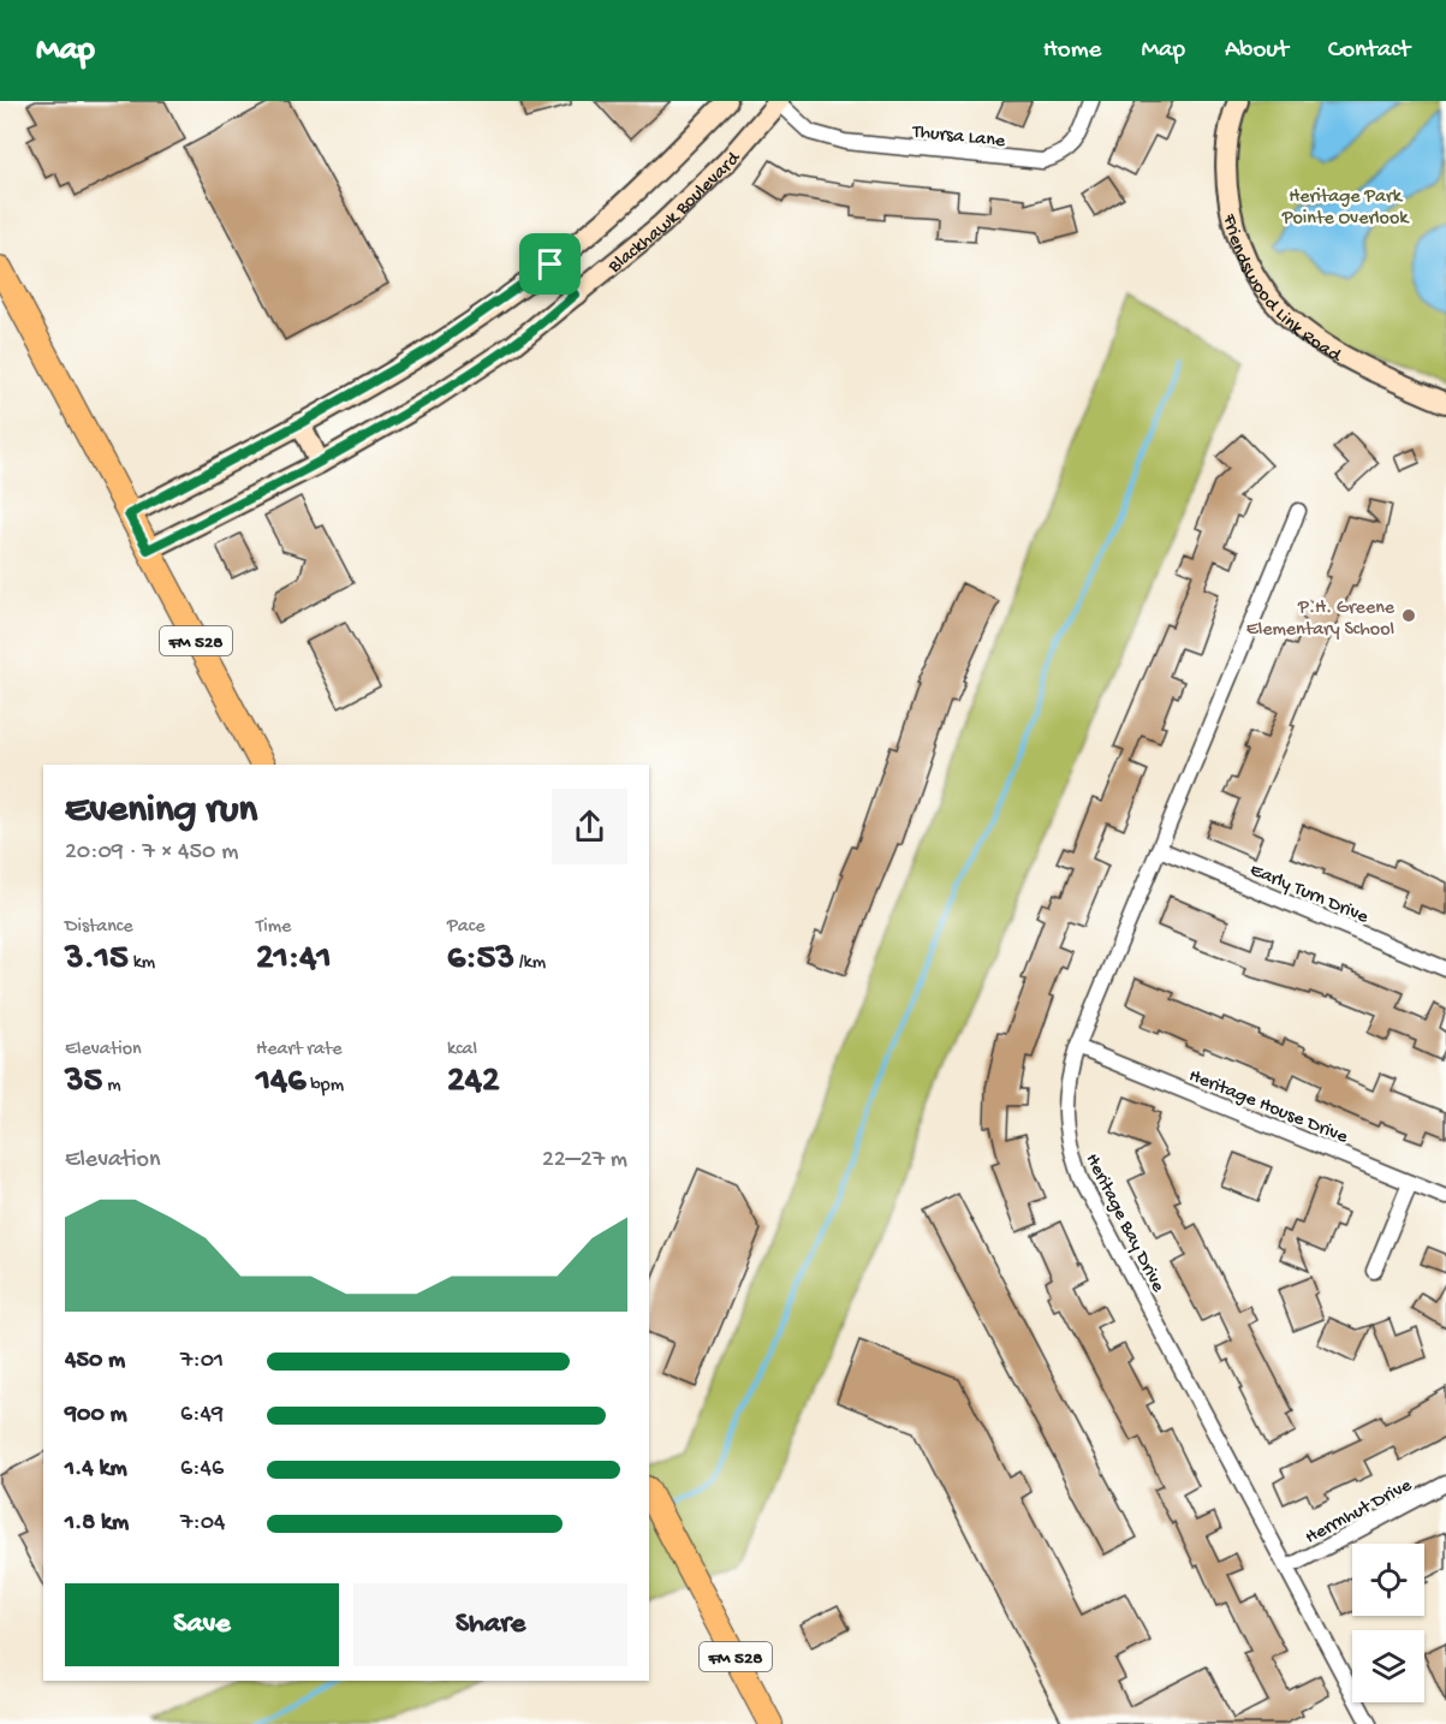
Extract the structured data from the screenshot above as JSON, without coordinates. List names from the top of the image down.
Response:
{
  "streets": {
    "main road": ["Blackhawk Boulevard", "Friendswood Link Road", "FM 528"],
    "street": [
      "Thursa Lane",
      "Early Turn Drive",
      "Heritage House Drive",
      "Heritage Bay Drive",
      "Herrnhut Drive"
    ]
  },
  "crossings": [
    ["Thursa Lane", "Blackhawk Boulevard"],
    ["Blackhawk Boulevard", "FM 528"],
    ["Early Turn Drive", "Heritage Bay Drive"],
    ["Heritage House Drive", "Heritage Bay Drive"],
    ["Heritage Bay Drive", "Herrnhut Drive"]
  ],
  "parks": ["Heritage Park Pointe Overlook"],
  "places": ["P.H. Greene Elementary School"],
  "page": {
    "header": "Map",
    "nav": [
      "Home",
      "Map",
      "About",
      "Contact"
    ],
    "heading": ["Evening run", "20:09 · 7 × 450 m"],
    "stats": [
      ["Distance", "3.15 km"],
      ["Time", "21:41"],
      ["Pace", "6:53 /km"],
      ["Elevation", "35 m"],
      ["Heart rate", "146 bpm"],
      ["kcal", "242"]
    ],
    "chart": ["Elevation", "22–27 m"],
    "list": [
      {
        "name": "450 m",
        "note": "7:01"
      },
      {
        "name": "900 m",
        "note": "6:49"
      },
      {
        "name": "1.4 km",
        "note": "6:46"
      },
      {
        "name": "1.8 km",
        "note": "7:04"
      }
    ],
    "buttons": ["Save", "Share"]
  }
}
